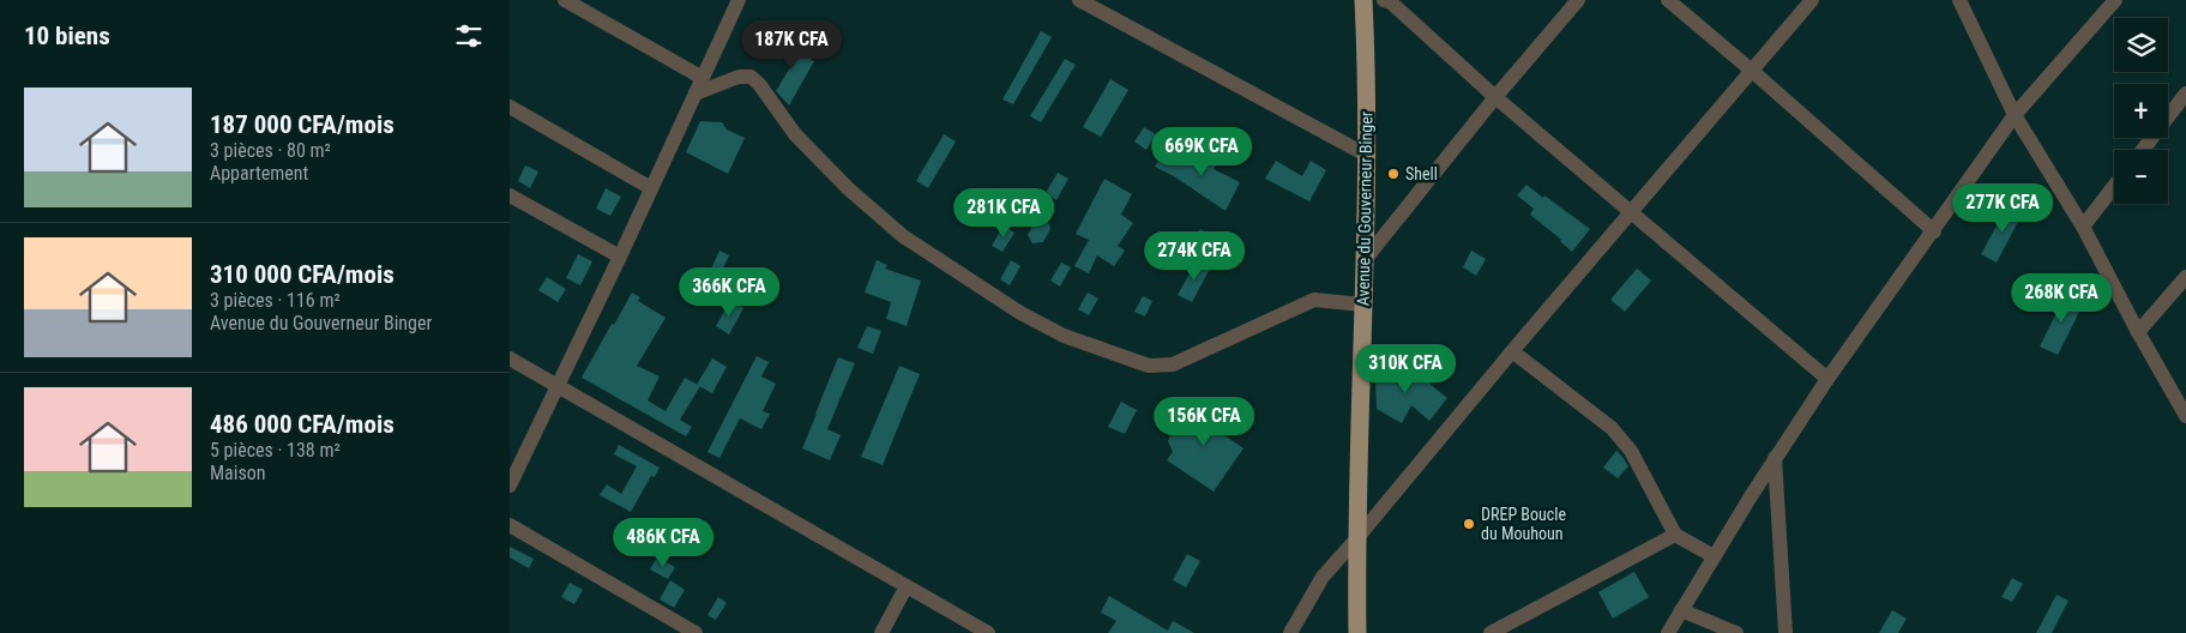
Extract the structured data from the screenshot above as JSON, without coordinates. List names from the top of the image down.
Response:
{
  "streets": {
    "main road": ["Avenue du Gouverneur Binger"]
  },
  "places": ["Shell", "DREP Boucle du Mouhoun"],
  "page": {
    "heading": "10 biens",
    "map_buttons": ["+", "−"],
    "price": [
      "187K CFA",
      "669K CFA",
      "277K CFA",
      "281K CFA",
      "274K CFA",
      "366K CFA",
      "268K CFA",
      "310K CFA",
      "156K CFA",
      "486K CFA"
    ],
    "list": [
      {
        "name": "187 000 CFA/mois",
        "note": "3 pièces · 80 m² · Appartement"
      },
      {
        "name": "310 000 CFA/mois",
        "note": "3 pièces · 116 m² · Avenue du Gouverneur Binger"
      },
      {
        "name": "486 000 CFA/mois",
        "note": "5 pièces · 138 m² · Maison"
      }
    ]
  }
}
